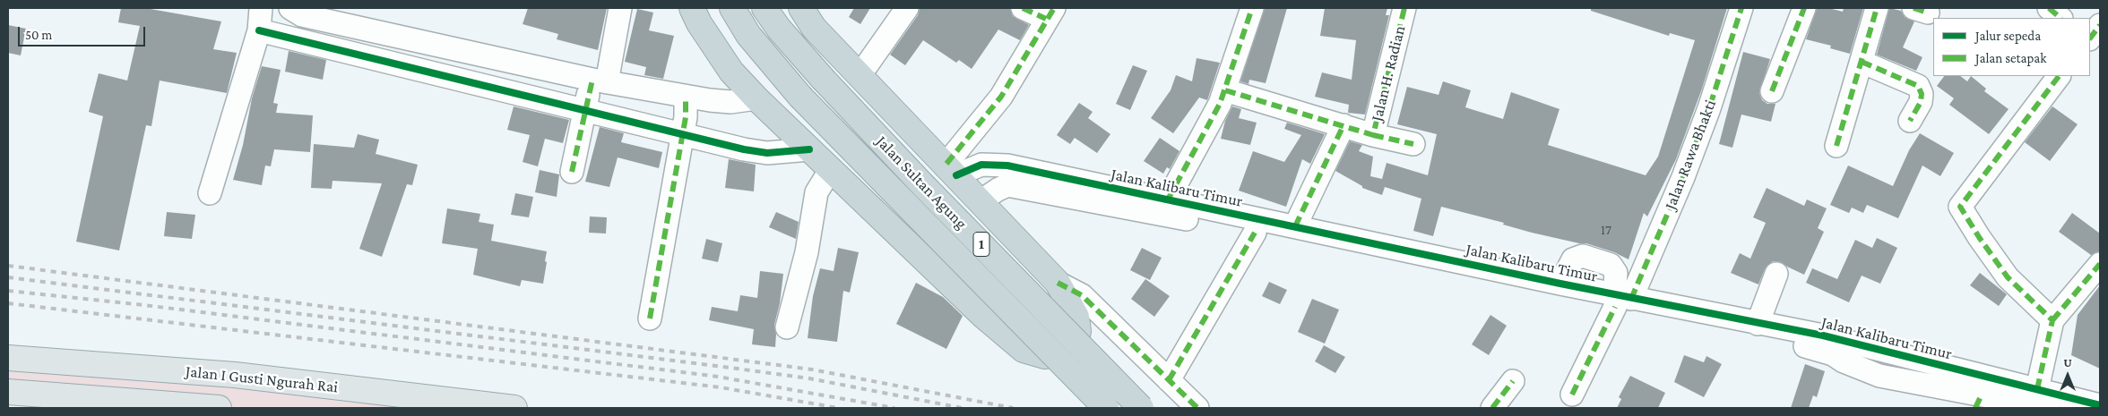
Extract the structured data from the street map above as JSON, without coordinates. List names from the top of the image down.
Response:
{
  "streets": {
    "highway": ["Jalan Sultan Agung", "1"],
    "main road": ["Jalan I Gusti Ngurah Rai"],
    "street": ["Jalan H. Radian", "Jalan Rawa Bhakti", "Jalan Kalibaru Timur"]
  },
  "crossings": [
    ["Jalan Rawa Bhakti", "Jalan Kalibaru Timur"]
  ],
  "house_numbers": ["17"],
  "legend": ["Jalur sepeda", "Jalan setapak"],
  "scale_bar": "50 m",
  "north": "top"
}
